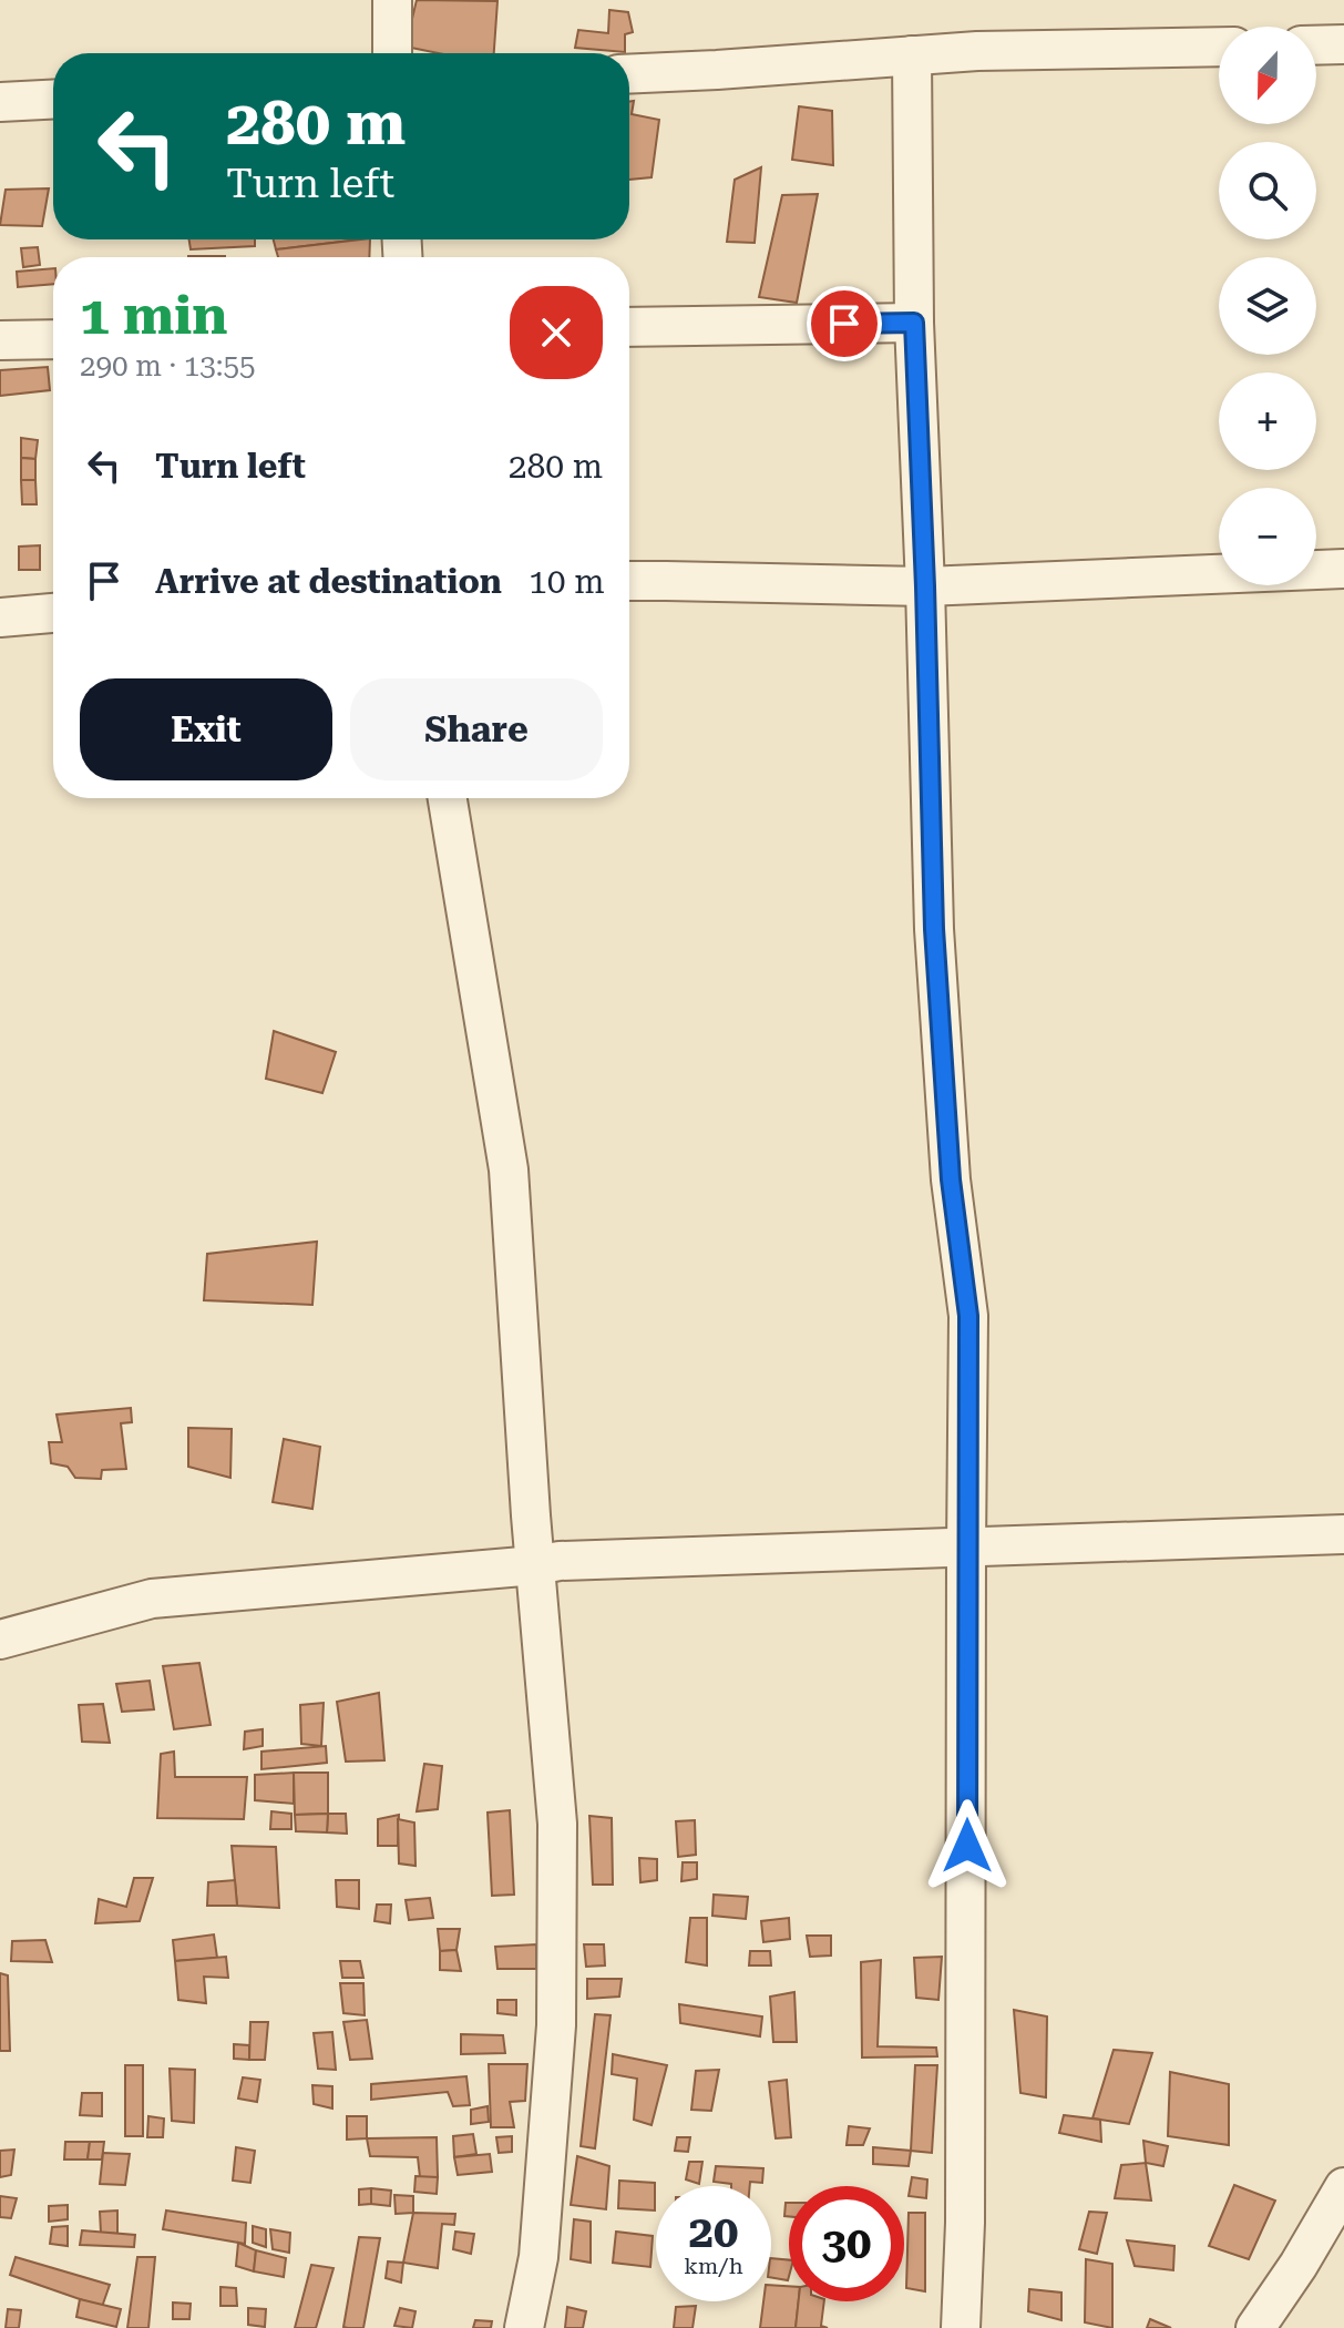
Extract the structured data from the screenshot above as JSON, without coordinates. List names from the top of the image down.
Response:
{
  "north": "bottom",
  "page": {
    "map_buttons": ["+", "−"],
    "turn": ["280 m", "Turn left"],
    "heading": ["1 min", "290 m · 13:55"],
    "list": [
      {
        "name": "Turn left",
        "value": "280 m"
      },
      {
        "name": "Arrive at destination",
        "value": "10 m"
      }
    ],
    "buttons": ["Exit", "Share"],
    "speed": "20 km/h",
    "limit": "30"
  }
}
